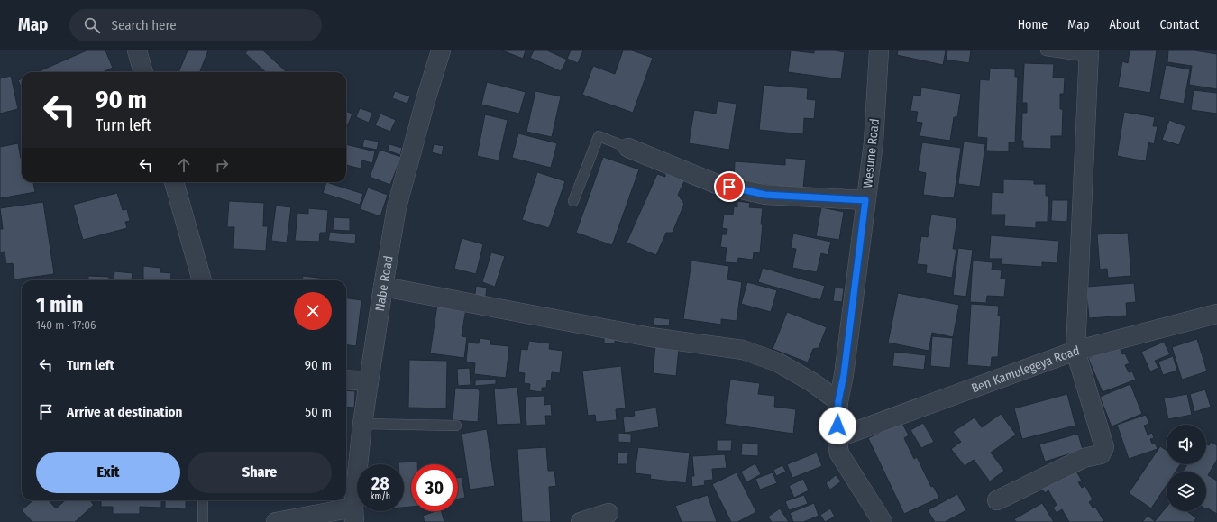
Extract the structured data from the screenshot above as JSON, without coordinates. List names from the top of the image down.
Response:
{
  "streets": {
    "street": ["Wesune Road", "Nabe Road", "Ben Kamulegeya Road"]
  },
  "crossings": [
    ["Wesune Road", "Ben Kamulegeya Road"]
  ],
  "page": {
    "header": "Map",
    "search": "Search here",
    "nav": [
      "Home",
      "Map",
      "About",
      "Contact"
    ],
    "turn": ["90 m", "Turn left"],
    "heading": ["1 min", "140 m · 17:06"],
    "list": [
      {
        "name": "Turn left",
        "value": "90 m"
      },
      {
        "name": "Arrive at destination",
        "value": "50 m"
      }
    ],
    "buttons": ["Exit", "Share"],
    "speed": "28 km/h",
    "limit": "30"
  }
}
